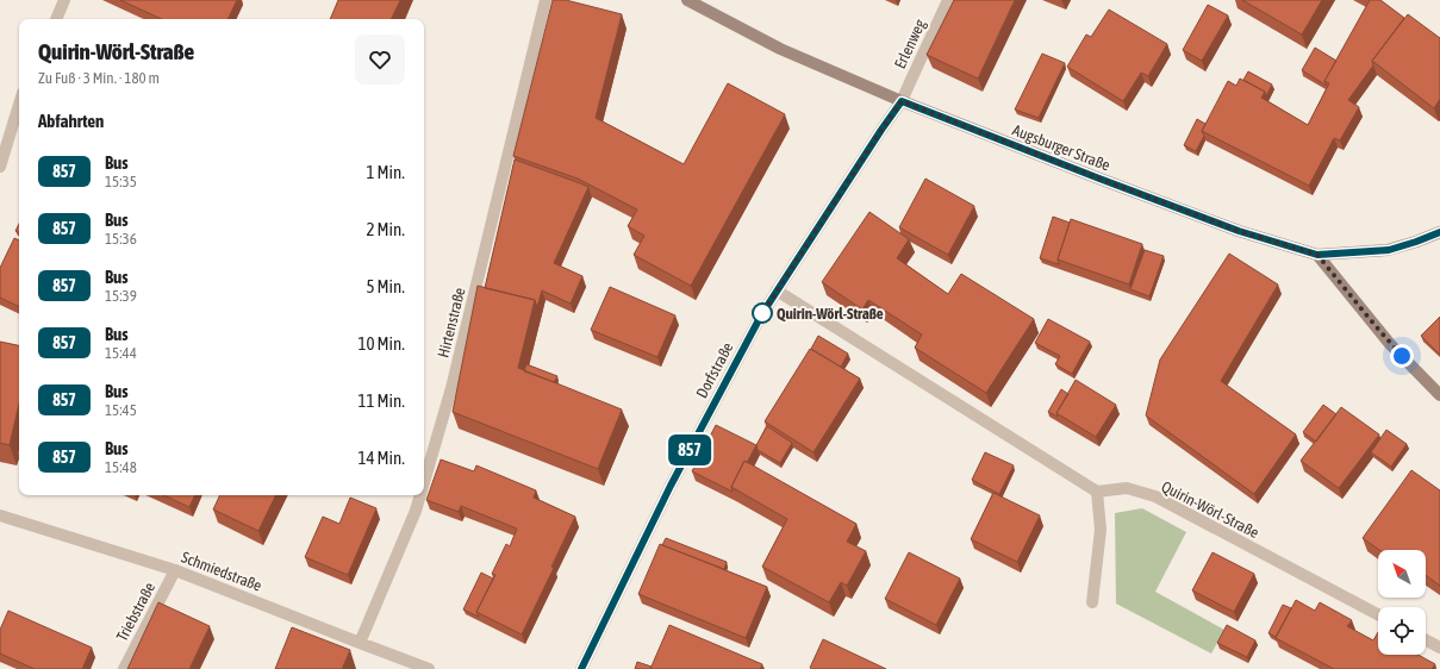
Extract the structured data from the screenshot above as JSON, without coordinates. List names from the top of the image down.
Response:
{
  "streets": {
    "street": [
      "Erlenweg",
      "Augsburger Straße",
      "Hirtenstraße",
      "Dorfstraße",
      "Quirin-Wörl-Straße",
      "Schmiedstraße",
      "Triebstraße"
    ]
  },
  "crossings": [
    ["Erlenweg", "Augsburger Straße"],
    ["Erlenweg", "Dorfstraße"],
    ["Augsburger Straße", "Dorfstraße"],
    ["Hirtenstraße", "Schmiedstraße"],
    ["Schmiedstraße", "Triebstraße"]
  ],
  "places": ["Quirin-Wörl-Straße"],
  "lines": ["bus line 857"],
  "north": "top left",
  "page": {
    "on_map": "857",
    "heading": [
      ["Quirin-Wörl-Straße", "Zu Fuß · 3 Min. · 180 m"],
      "Abfahrten"
    ],
    "list": [
      {
        "mark": "857",
        "name": "Bus",
        "note": "15:35",
        "value": "1 Min."
      },
      {
        "mark": "857",
        "name": "Bus",
        "note": "15:36",
        "value": "2 Min."
      },
      {
        "mark": "857",
        "name": "Bus",
        "note": "15:39",
        "value": "5 Min."
      },
      {
        "mark": "857",
        "name": "Bus",
        "note": "15:44",
        "value": "10 Min."
      },
      {
        "mark": "857",
        "name": "Bus",
        "note": "15:45",
        "value": "11 Min."
      },
      {
        "mark": "857",
        "name": "Bus",
        "note": "15:48",
        "value": "14 Min."
      }
    ]
  }
}
